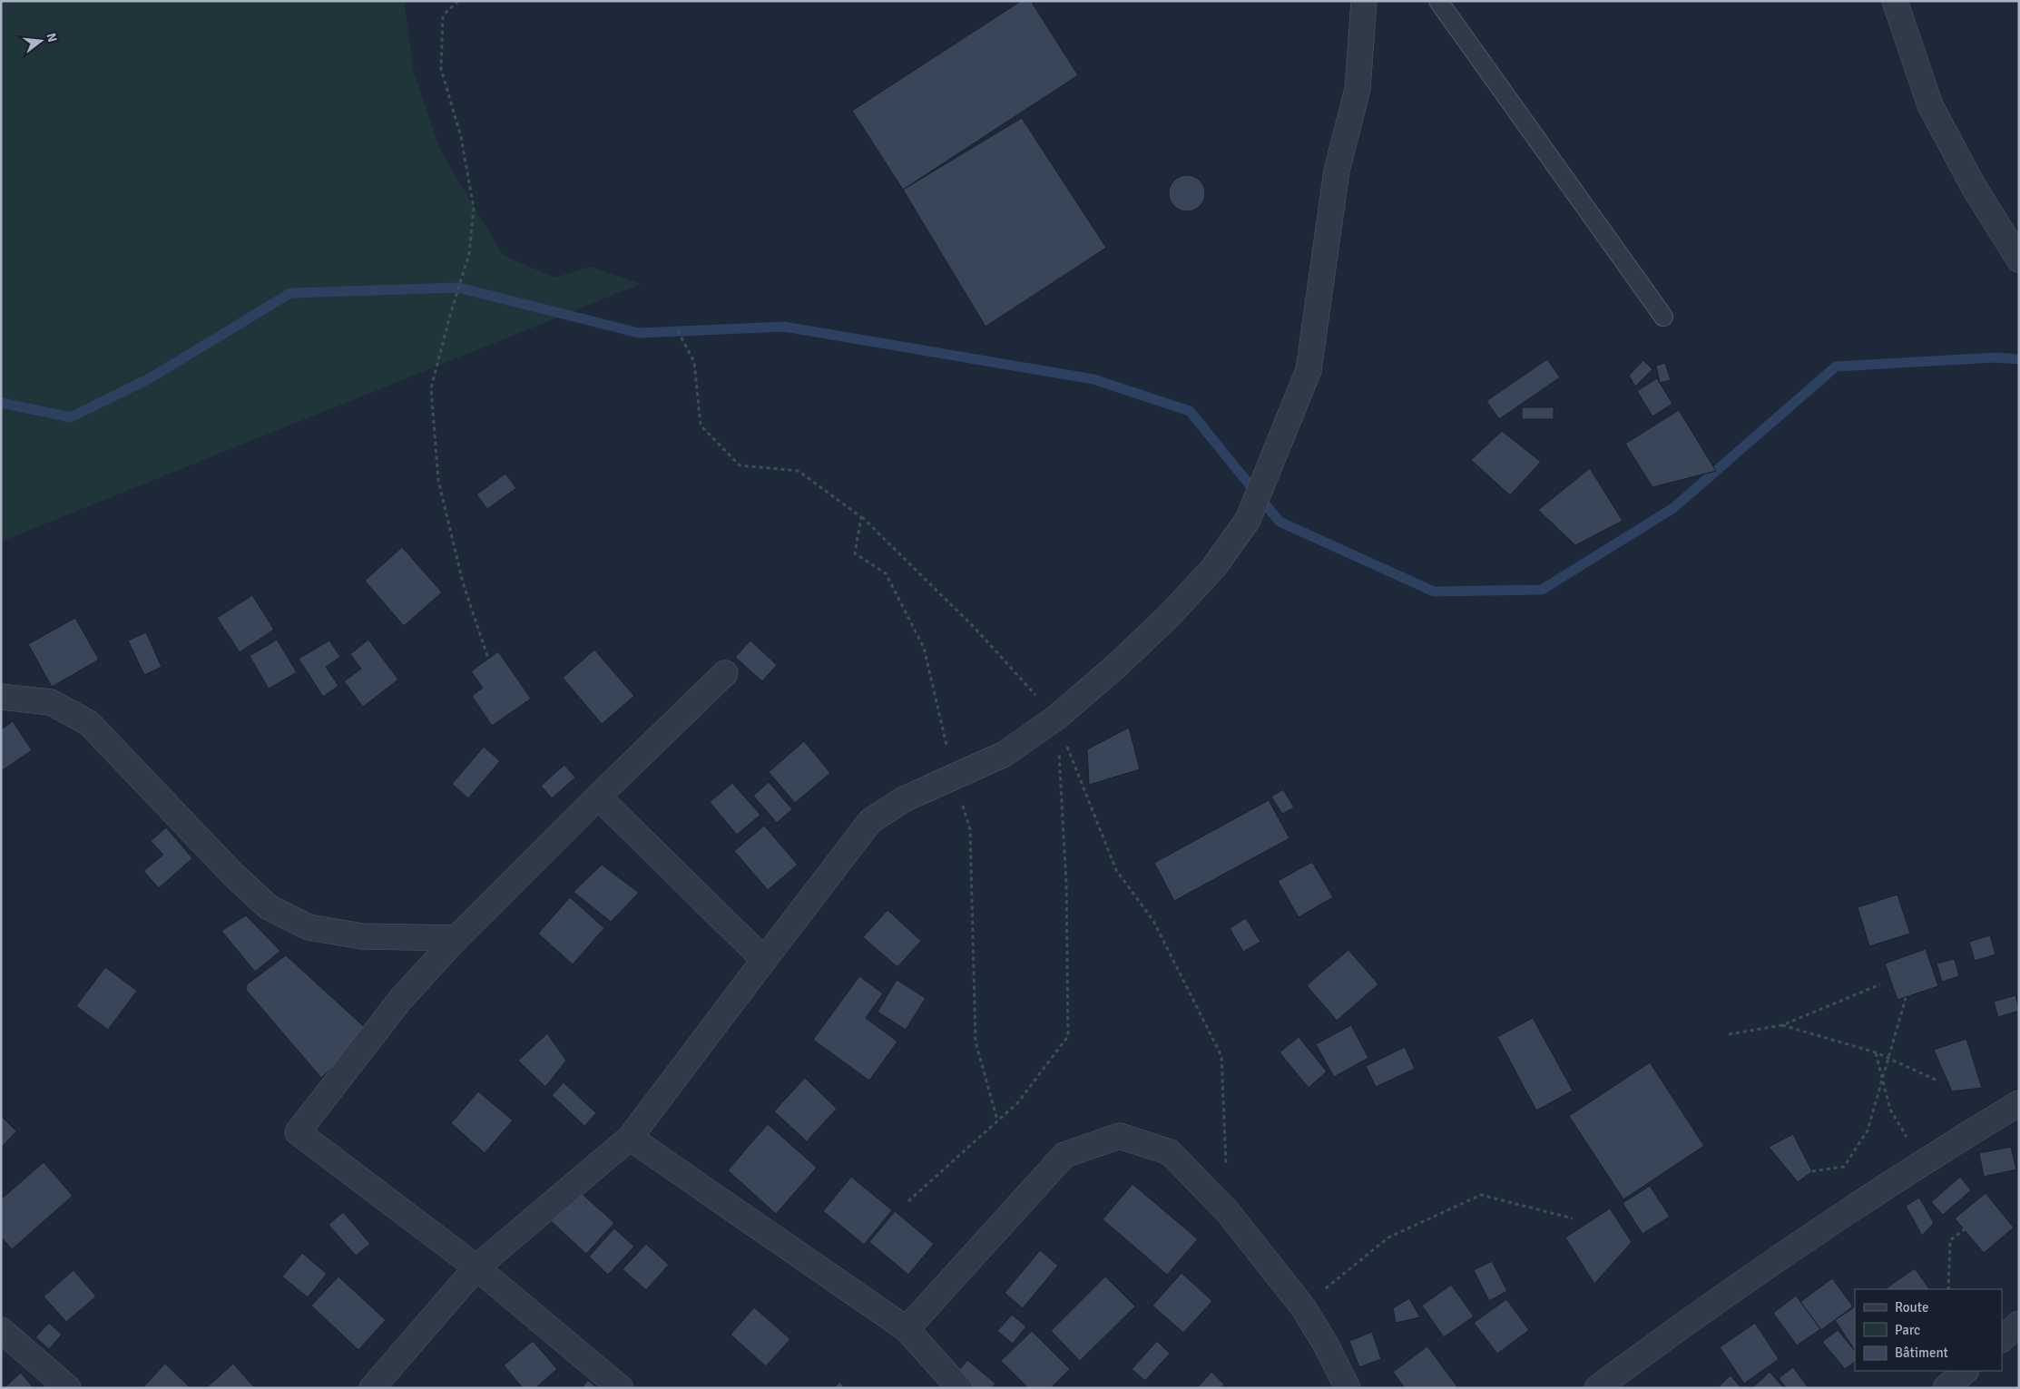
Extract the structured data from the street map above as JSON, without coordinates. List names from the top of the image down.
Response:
{
  "legend": ["Route", "Parc", "Bâtiment"],
  "north": "right"
}
